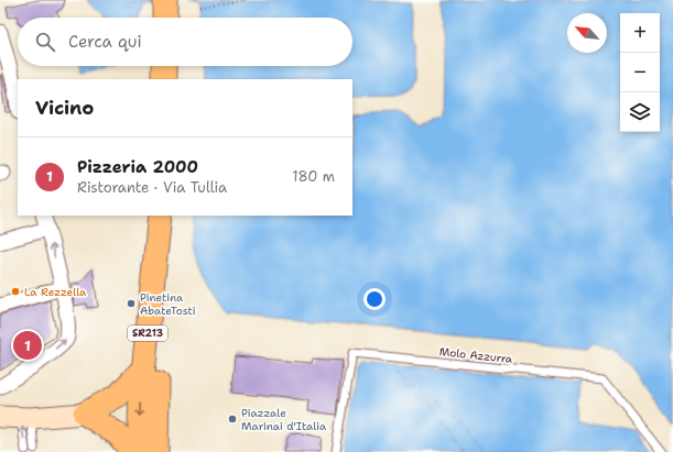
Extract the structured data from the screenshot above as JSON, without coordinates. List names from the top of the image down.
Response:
{
  "streets": {
    "main road": ["SR213"],
    "lane": ["Molo Azzurra"]
  },
  "places": ["La Rezzella", "Pinetina AbateTosti", "Piazzale Marinai d'Italia"],
  "north": "top left",
  "page": {
    "map_buttons": ["+", "−"],
    "search": "Cerca qui",
    "heading": "Vicino",
    "list": [
      {
        "mark": "1",
        "name": "Pizzeria 2000",
        "note": "Ristorante · Via Tullia",
        "value": "180 m"
      }
    ],
    "pins": "1"
  }
}
